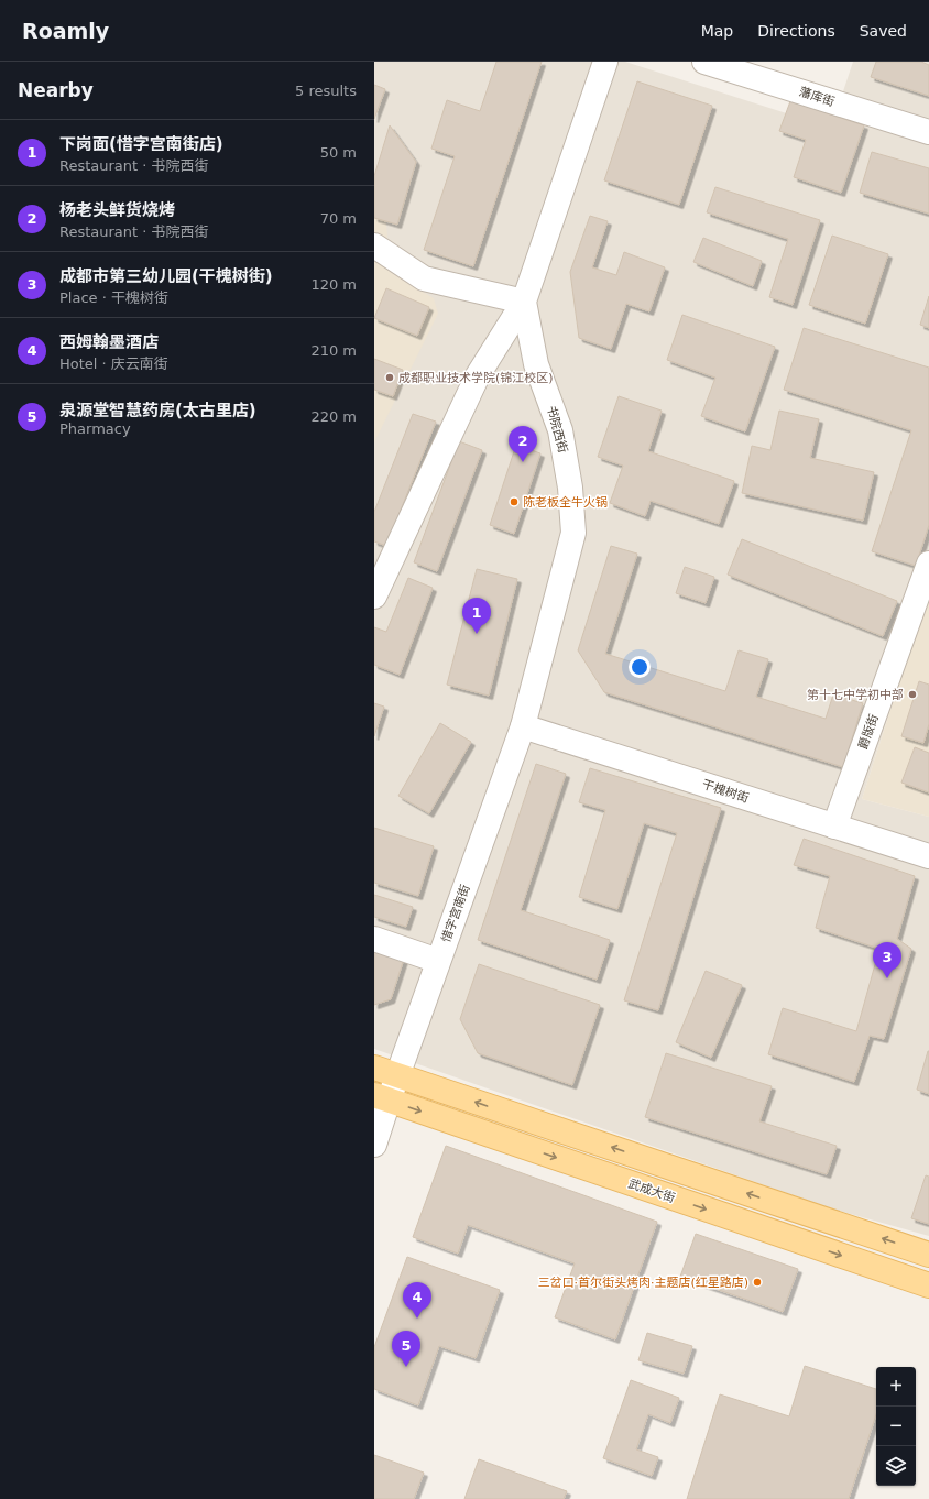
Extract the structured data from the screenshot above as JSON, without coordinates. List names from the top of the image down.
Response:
{
  "streets": {
    "main road": ["武成大街"],
    "street": [
      "藩库街",
      "书院西街",
      "爵版街",
      "干槐树街",
      "惜字宫南街"
    ]
  },
  "crossings": [
    ["书院西街", "干槐树街"],
    ["书院西街", "惜字宫南街"],
    ["爵版街", "干槐树街"],
    ["干槐树街", "惜字宫南街"],
    ["惜字宫南街", "武成大街"]
  ],
  "places": [
    "成都职业技术学院(锦江校区)",
    "陈老板全牛火锅",
    "第十七中学初中部",
    "三岔口·首尔街头烤肉·主题店(红星路店)"
  ],
  "page": {
    "header": "Roamly",
    "nav": ["Map", "Directions", "Saved"],
    "heading": ["Nearby", "5 results"],
    "list": [
      {
        "mark": "1",
        "name": "下岗面(惜字宫南街店)",
        "note": "Restaurant · 书院西街",
        "value": "50 m"
      },
      {
        "mark": "2",
        "name": "杨老头鲜货烧烤",
        "note": "Restaurant · 书院西街",
        "value": "70 m"
      },
      {
        "mark": "3",
        "name": "成都市第三幼儿园(干槐树街)",
        "note": "Place · 干槐树街",
        "value": "120 m"
      },
      {
        "mark": "4",
        "name": "西姆翰墨酒店",
        "note": "Hotel · 庆云南街",
        "value": "210 m"
      },
      {
        "mark": "5",
        "name": "泉源堂智慧药房(太古里店)",
        "note": "Pharmacy",
        "value": "220 m"
      }
    ],
    "pins": [
      "2",
      "1",
      "3",
      "4",
      "5"
    ],
    "map_buttons": ["+", "−"]
  }
}
